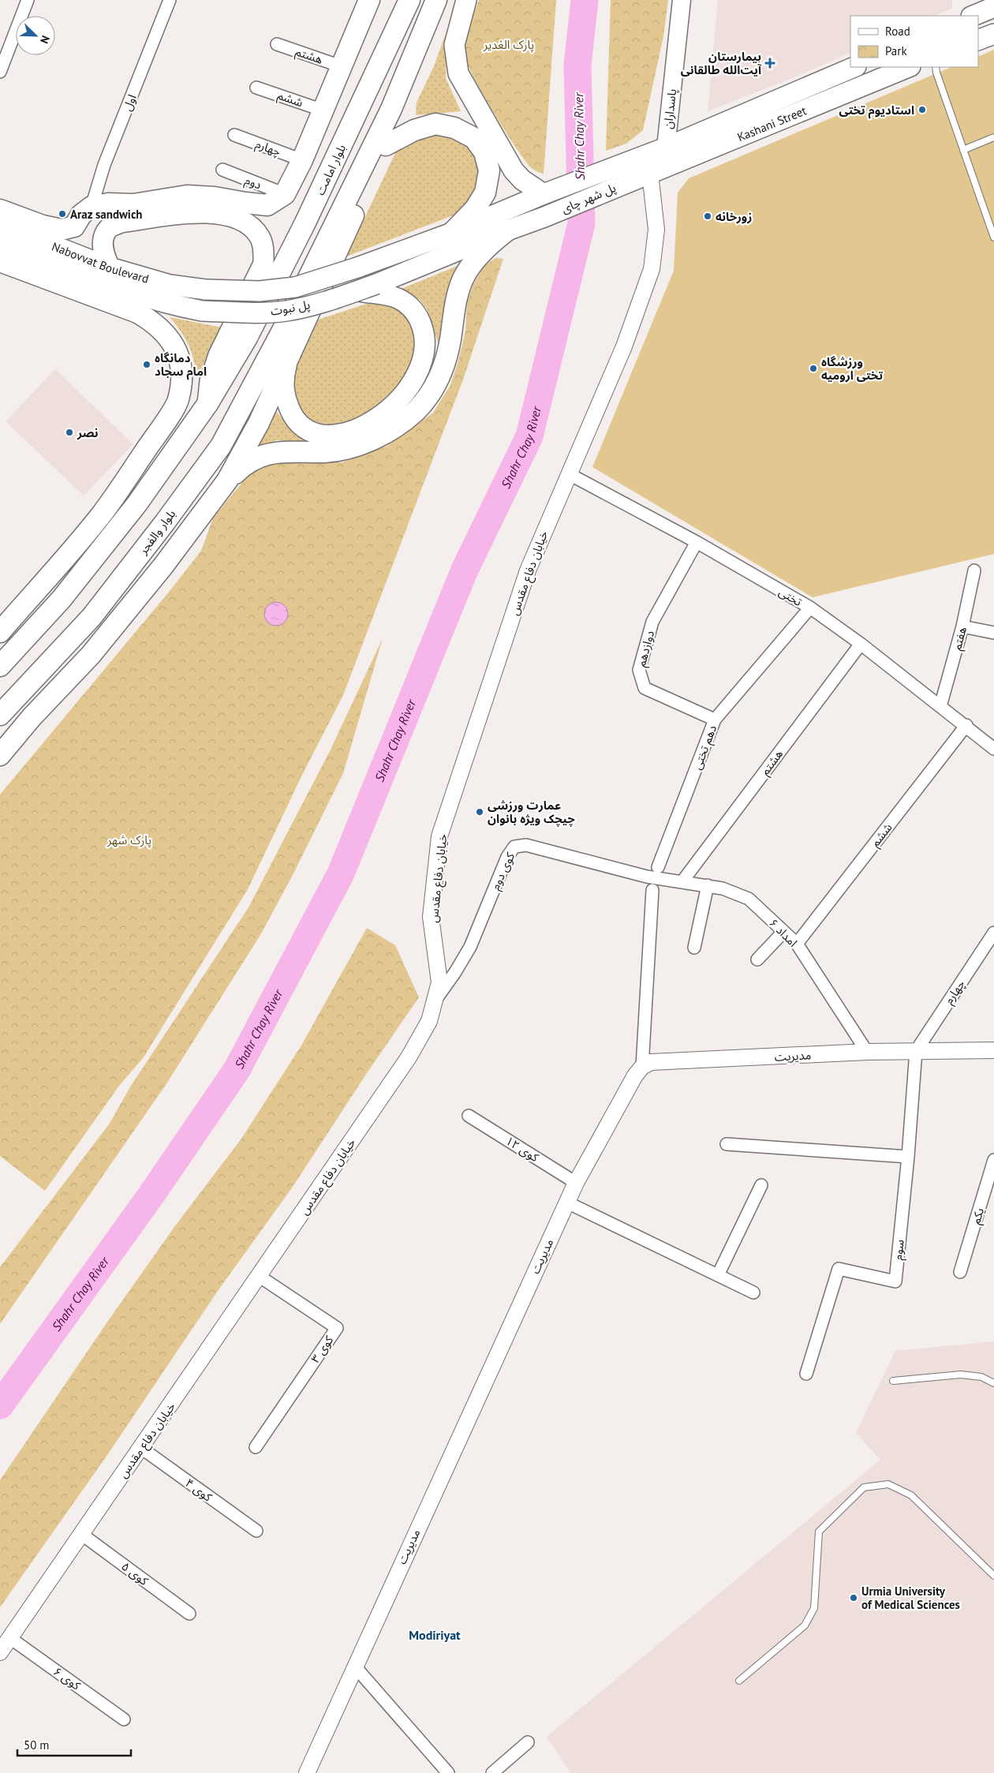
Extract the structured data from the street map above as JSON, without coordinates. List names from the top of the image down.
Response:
{
  "streets": {
    "highway": ["بلوار امامت", "بلوار والفجر"],
    "main road": [
      "پاسداران",
      "Kashani Street",
      "پل شهر چای",
      "Nabovvat Boulevard",
      "پل نبوت"
    ],
    "street": [
      "هشتم",
      "ششم",
      "اول",
      "چهارم",
      "دوم",
      "خیابان دفاع مقدس",
      "تختی",
      "هفتم",
      "دوازدهم",
      "دهم تختی",
      "کوی دوم",
      "امداد ۶",
      "مدیریت",
      "کوی ۱۲",
      "یکم",
      "سوم",
      "کوی ۳",
      "کوی ۴",
      "کوی ۵",
      "کوی ۶"
    ]
  },
  "crossings": [
    ["هشتم", "تختی"],
    ["هشتم", "امداد ۶"],
    ["ششم", "تختی"],
    ["ششم", "امداد ۶"],
    ["پاسداران", "Kashani Street"],
    ["Kashani Street", "پل شهر چای"],
    ["Kashani Street", "خیابان دفاع مقدس"],
    ["چهارم", "مدیریت"],
    ["چهارم", "سوم"],
    ["پل شهر چای", "پل نبوت"],
    ["پل شهر چای", "خیابان دفاع مقدس"],
    ["Nabovvat Boulevard", "پل نبوت"],
    ["خیابان دفاع مقدس", "تختی"],
    ["خیابان دفاع مقدس", "کوی دوم"],
    ["خیابان دفاع مقدس", "کوی ۳"],
    ["خیابان دفاع مقدس", "کوی ۴"],
    ["خیابان دفاع مقدس", "کوی ۵"],
    ["خیابان دفاع مقدس", "کوی ۶"],
    ["تختی", "هفتم"],
    ["تختی", "دوازدهم"],
    ["تختی", "دهم تختی"],
    ["دوازدهم", "دهم تختی"],
    ["دهم تختی", "کوی دوم"],
    ["دهم تختی", "امداد ۶"],
    ["کوی دوم", "امداد ۶"],
    ["امداد ۶", "مدیریت"],
    ["مدیریت", "کوی ۱۲"],
    ["مدیریت", "سوم"]
  ],
  "districts": ["Modiriyat"],
  "water": ["Shahr Chay River"],
  "parks": ["پارک الغدیر", "پارک شهر"],
  "places": {
    "health": ["بیمارستان آیت‌الله طالقانی"],
    "other": [
      "استادیوم تختی",
      "Araz sandwich",
      "زورخانه",
      "دمانگاه امام سجاد",
      "ورزشگاه تختی ارومیه",
      "نصر",
      "عمارت ورزشی چیچک ویژه بانوان",
      "Urmia University of Medical Sciences"
    ]
  },
  "legend": ["Road", "Park"],
  "scale_bar": "50 m",
  "north": "bottom right"
}
